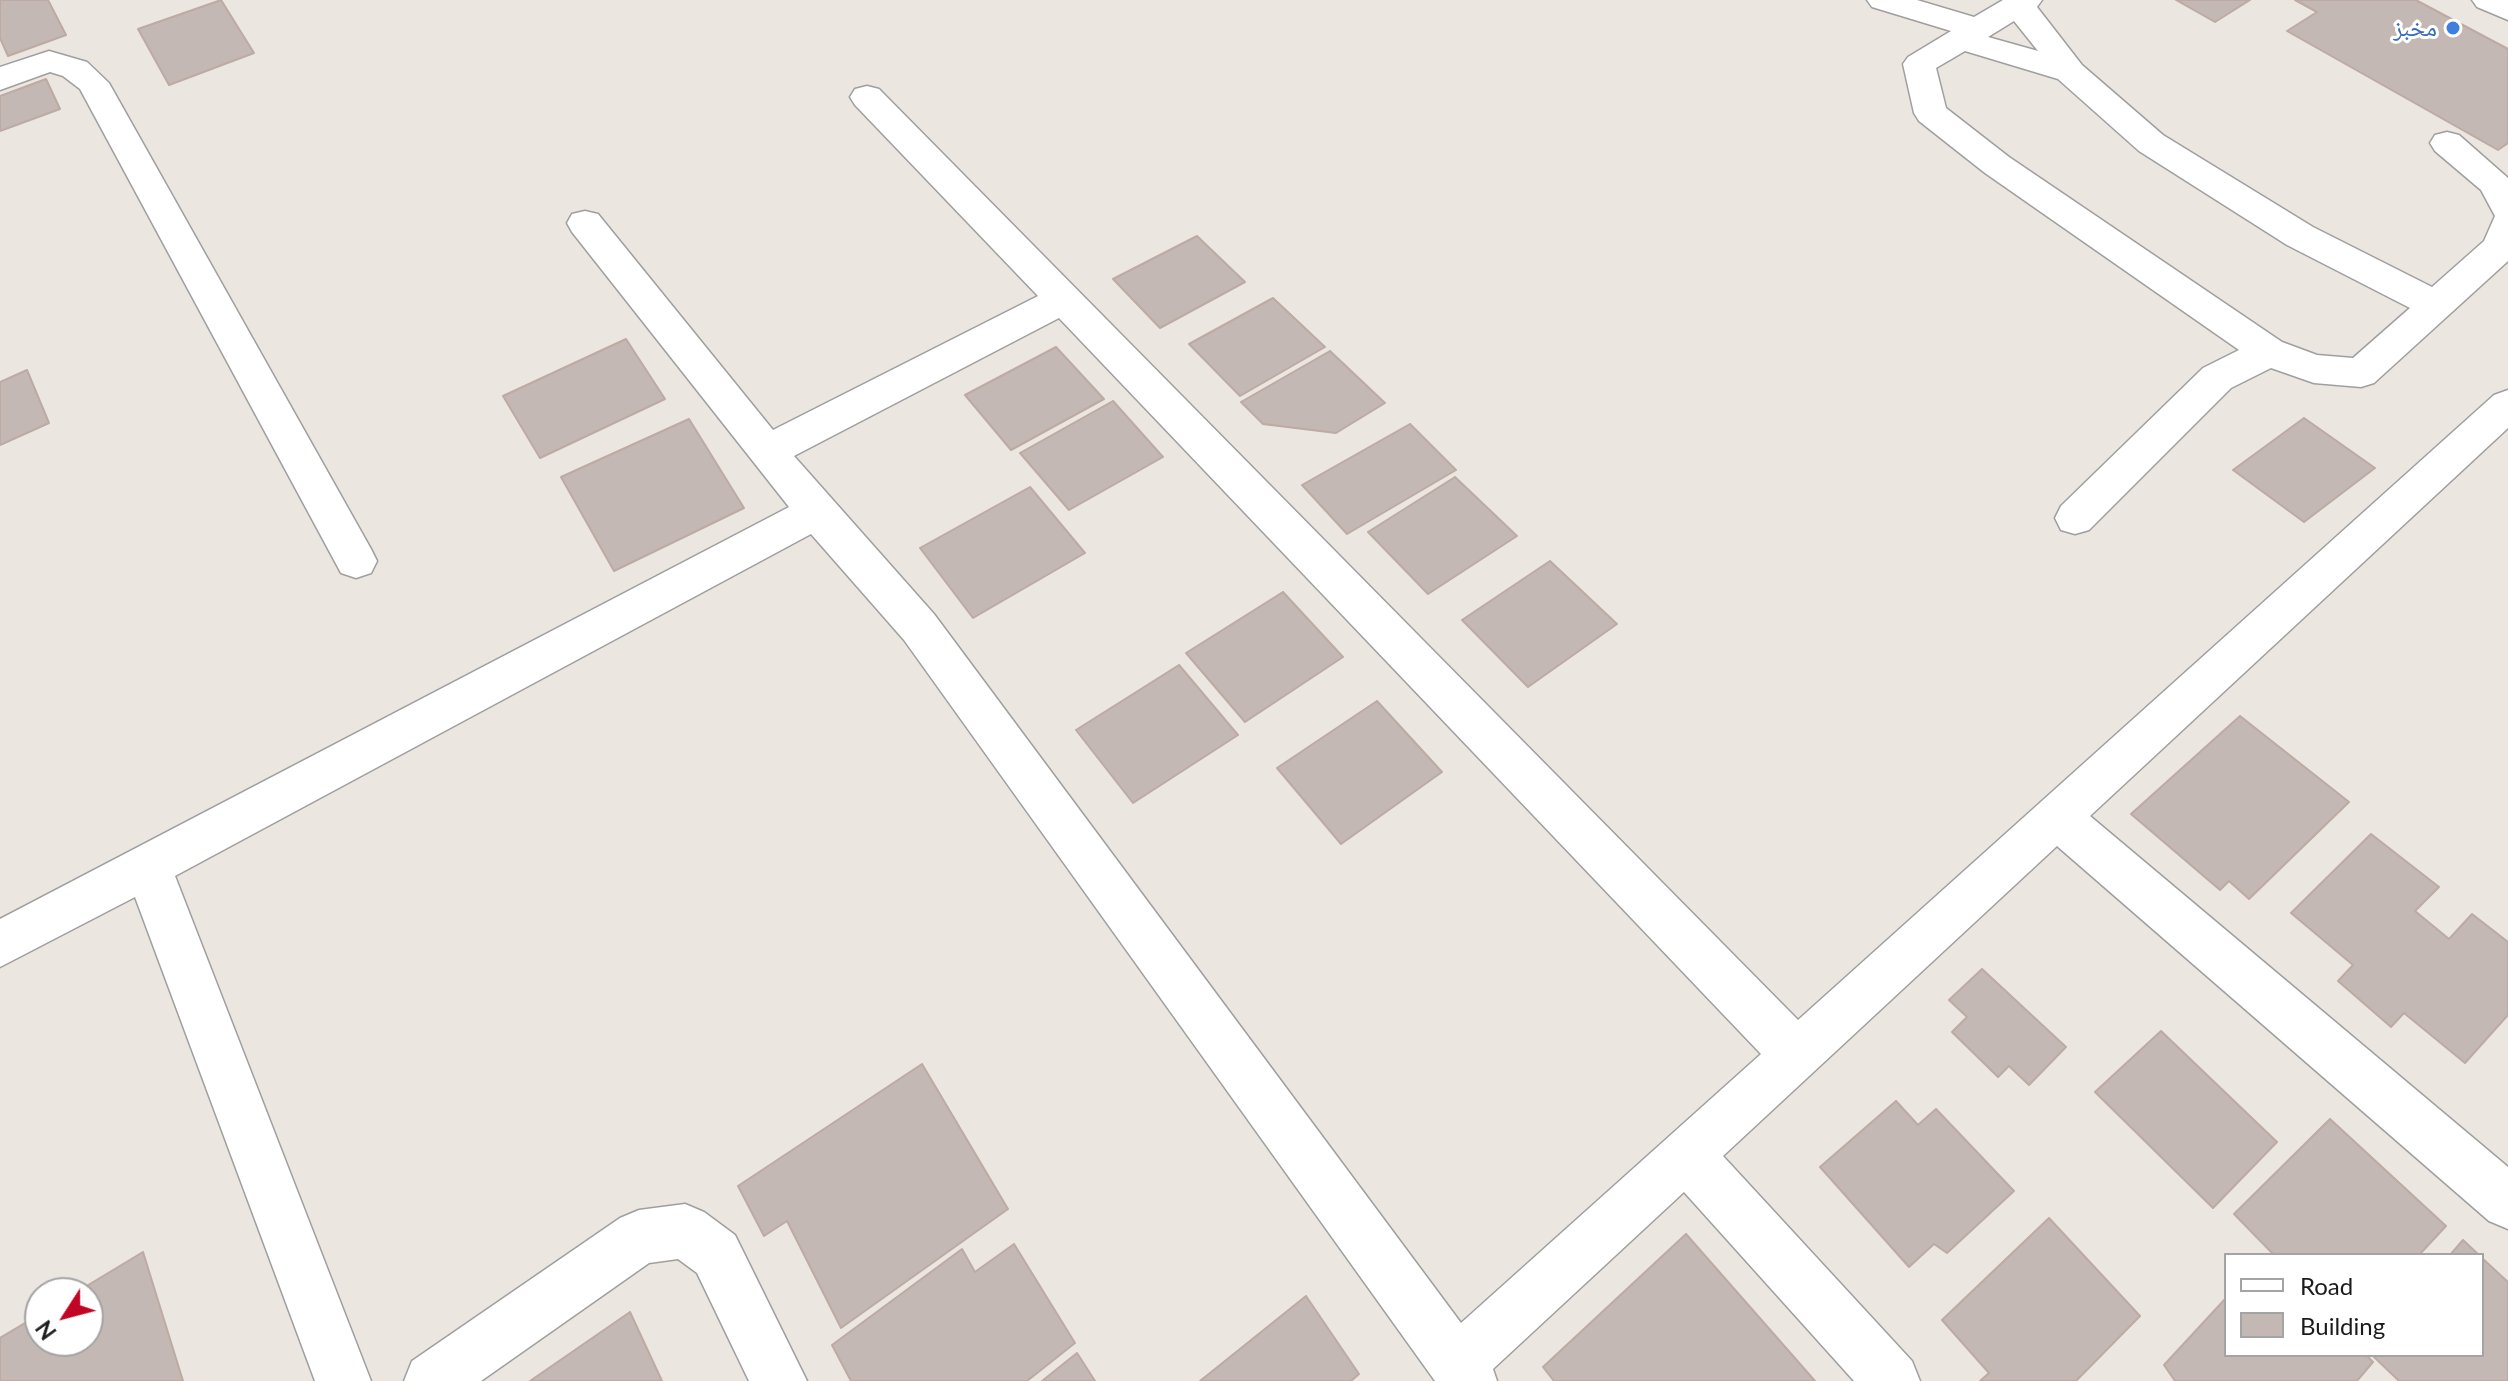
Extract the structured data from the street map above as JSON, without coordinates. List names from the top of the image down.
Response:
{
  "places": ["مخبز"],
  "legend": ["Road", "Building"],
  "north": "bottom left"
}
